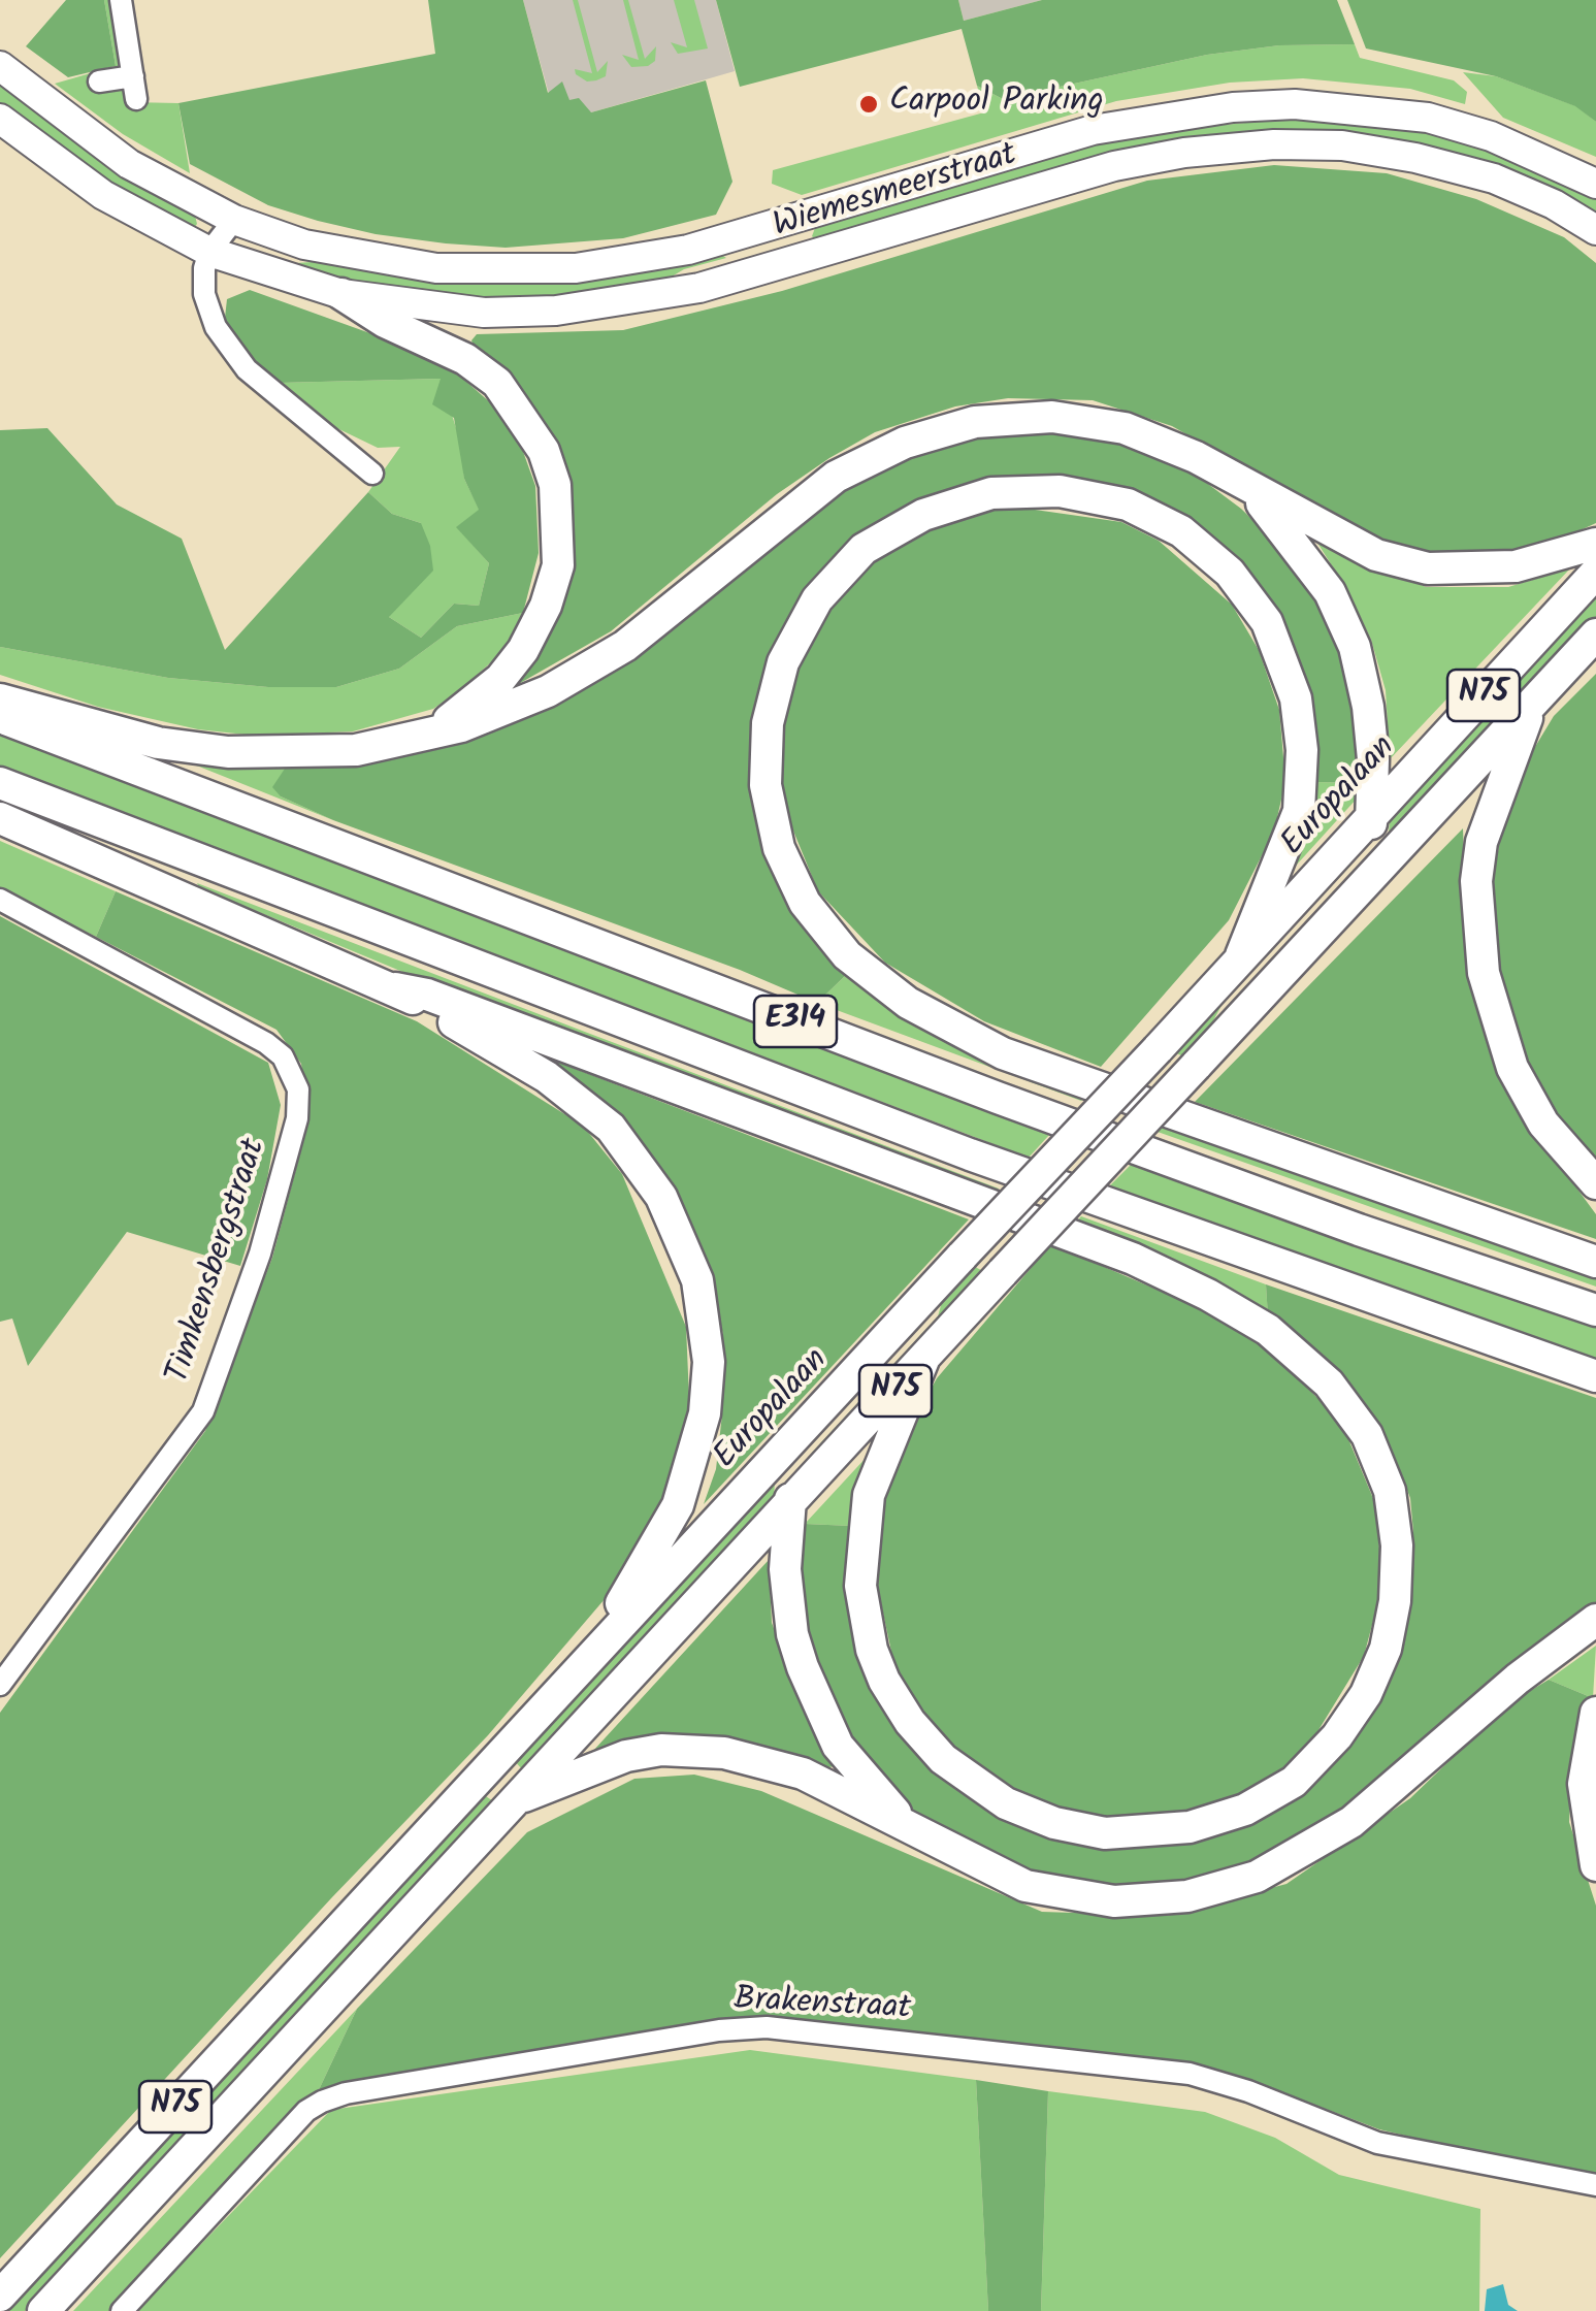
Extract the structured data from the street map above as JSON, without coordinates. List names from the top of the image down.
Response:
{
  "streets": {
    "highway": ["N75", "Europalaan", "E314"],
    "main road": ["Wiemesmeerstraat"],
    "street": ["Timkensbergstraat", "Brakenstraat"]
  },
  "places": ["Carpool Parking"]
}
